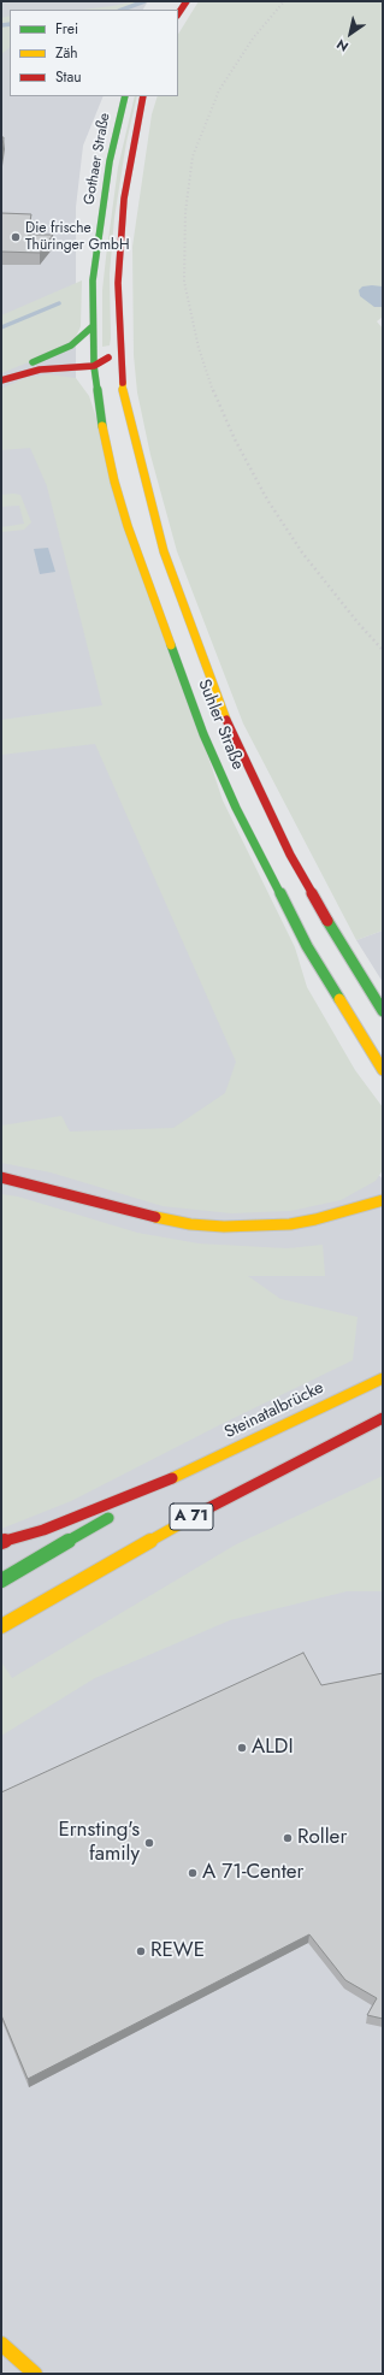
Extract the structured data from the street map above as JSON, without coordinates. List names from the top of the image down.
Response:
{
  "streets": {
    "main road": [
      "Gothaer Straße",
      "Suhler Straße",
      "Steinatalbrücke",
      "A 71"
    ]
  },
  "crossings": [
    ["Gothaer Straße", "Suhler Straße"],
    ["Steinatalbrücke", "A 71"]
  ],
  "places": [
    "Die frische Thüringer GmbH",
    "ALDI",
    "Roller",
    "Ernsting's family",
    "A 71-Center",
    "REWE"
  ],
  "legend": ["Frei", "Zäh", "Stau"],
  "north": "bottom left"
}
